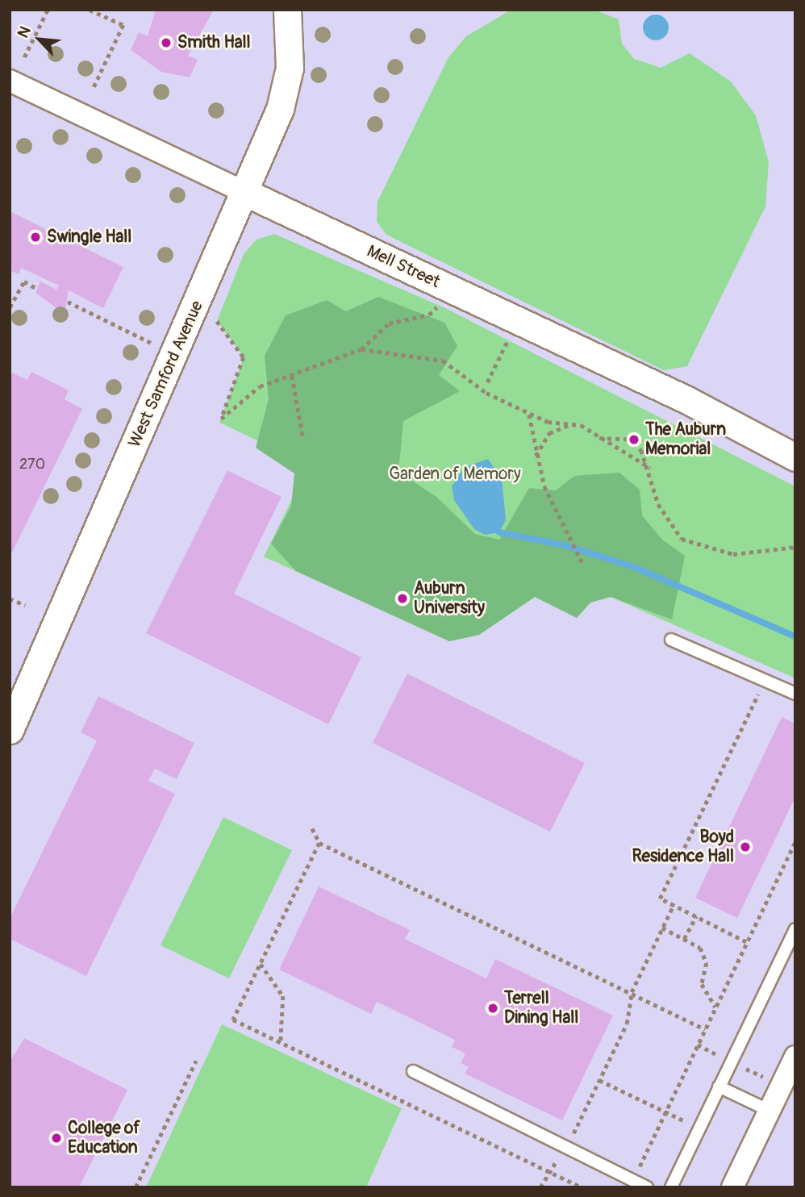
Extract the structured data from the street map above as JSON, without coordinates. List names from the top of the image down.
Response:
{
  "streets": {
    "street": ["Mell Street", "West Samford Avenue"]
  },
  "crossings": [
    ["Mell Street", "West Samford Avenue"]
  ],
  "parks": ["Garden of Memory"],
  "places": [
    "Smith Hall",
    "Swingle Hall",
    "The Auburn Memorial",
    "Auburn University",
    "Boyd Residence Hall",
    "Terrell Dining Hall",
    "College of Education"
  ],
  "house_numbers": ["270"],
  "north": "top left"
}
